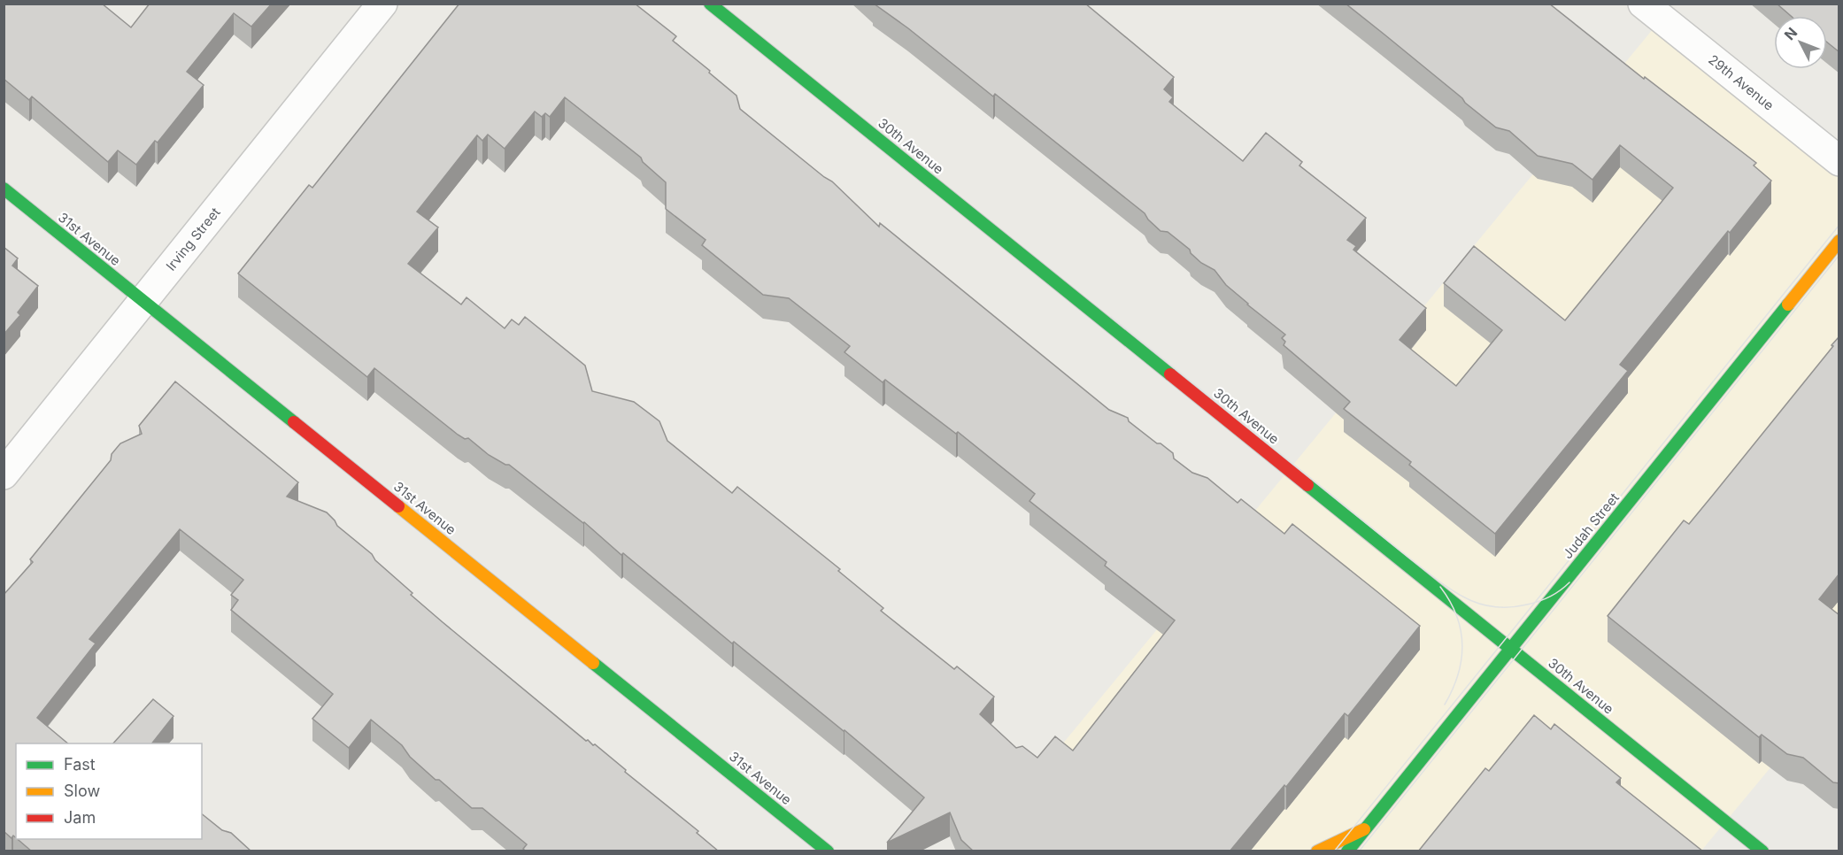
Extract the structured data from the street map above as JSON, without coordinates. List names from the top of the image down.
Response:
{
  "streets": {
    "street": [
      "29th Avenue",
      "30th Avenue",
      "31st Avenue",
      "Irving Street",
      "Judah Street"
    ]
  },
  "crossings": [
    ["30th Avenue", "Judah Street"],
    ["31st Avenue", "Irving Street"]
  ],
  "legend": ["Fast", "Slow", "Jam"],
  "north": "top left"
}
